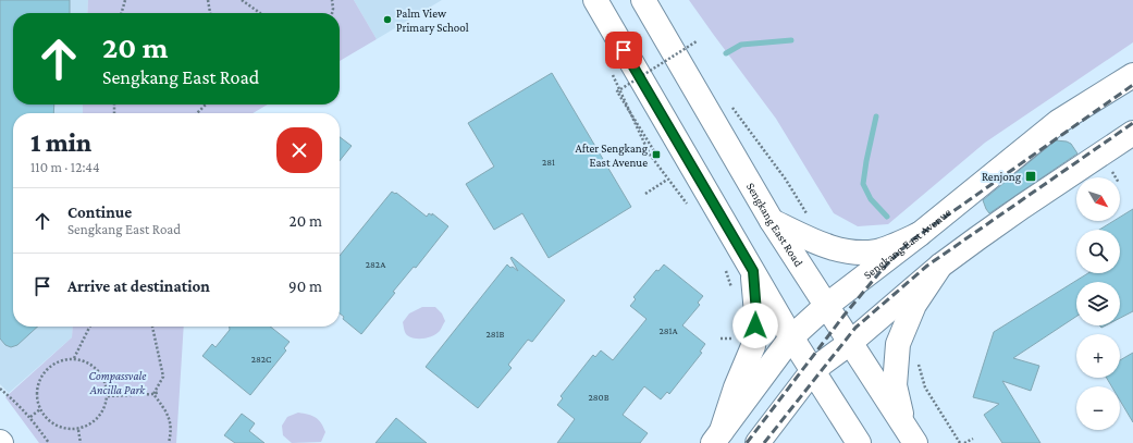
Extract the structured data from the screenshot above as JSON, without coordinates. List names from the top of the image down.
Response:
{
  "streets": {
    "main road": ["Sengkang East Road", "Sengkang East Avenue"]
  },
  "crossings": [
    ["Sengkang East Road", "Sengkang East Avenue"]
  ],
  "parks": ["Compassvale Ancilla Park"],
  "places": {
    "other": ["Palm View Primary School"],
    "transit": ["After Sengkang East Avenue", "Renjong"]
  },
  "house_numbers": [
    "281",
    "282A",
    "281A",
    "281B",
    "282C",
    "280B"
  ],
  "north": "bottom right",
  "page": {
    "turn": ["20 m", "Sengkang East Road"],
    "heading": ["1 min", "110 m · 12:44"],
    "map_buttons": ["+", "−"],
    "list": [
      {
        "name": "Continue",
        "note": "Sengkang East Road",
        "value": "20 m"
      },
      {
        "name": "Arrive at destination",
        "value": "90 m"
      }
    ]
  }
}
